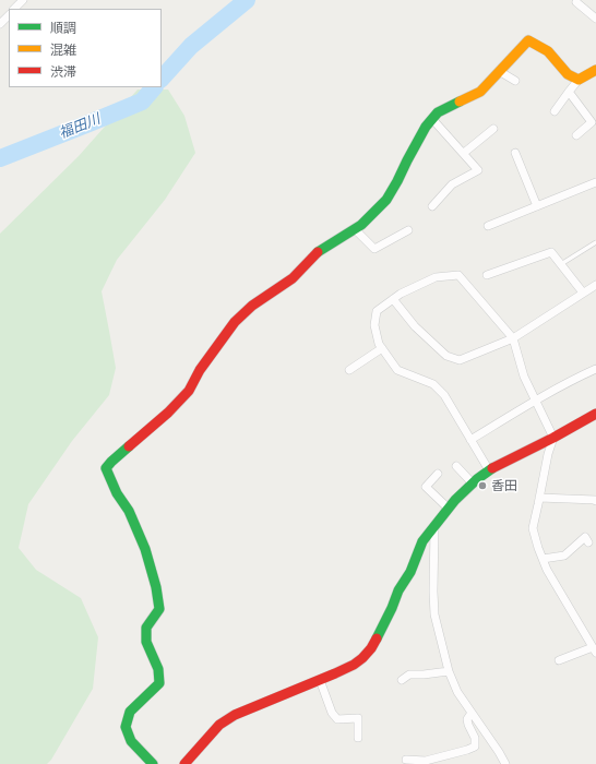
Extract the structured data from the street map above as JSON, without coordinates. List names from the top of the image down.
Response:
{
  "water": ["福田川"],
  "places": ["香田"],
  "legend": ["順調", "混雑", "渋滞"]
}
